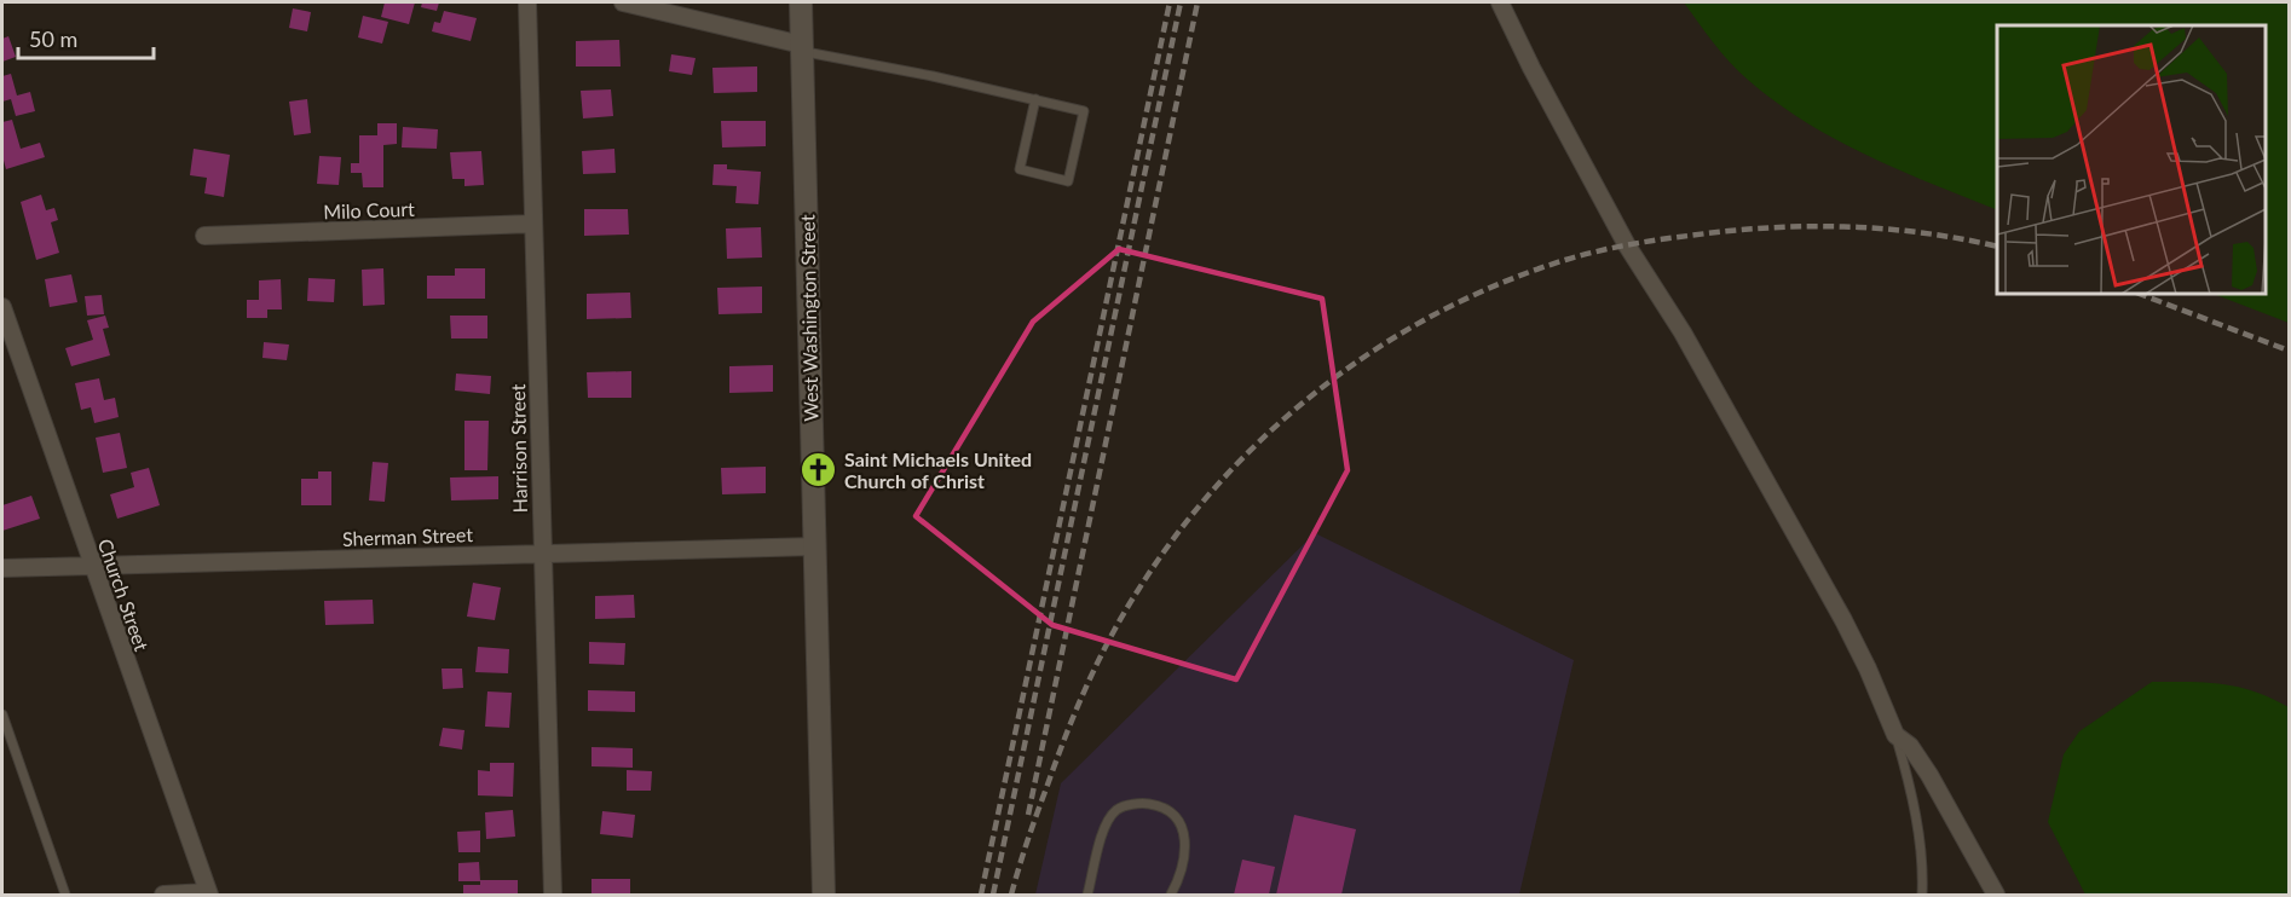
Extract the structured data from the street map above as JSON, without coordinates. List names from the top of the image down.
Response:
{
  "streets": {
    "main road": ["West Washington Street"],
    "street": [
      "Milo Court",
      "Harrison Street",
      "Sherman Street",
      "Church Street"
    ]
  },
  "crossings": [
    ["Milo Court", "Harrison Street"],
    ["West Washington Street", "Sherman Street"],
    ["Harrison Street", "Sherman Street"],
    ["Sherman Street", "Church Street"]
  ],
  "places": {
    "church": ["Saint Michaels United Church of Christ"]
  },
  "scale_bar": "50 m"
}
